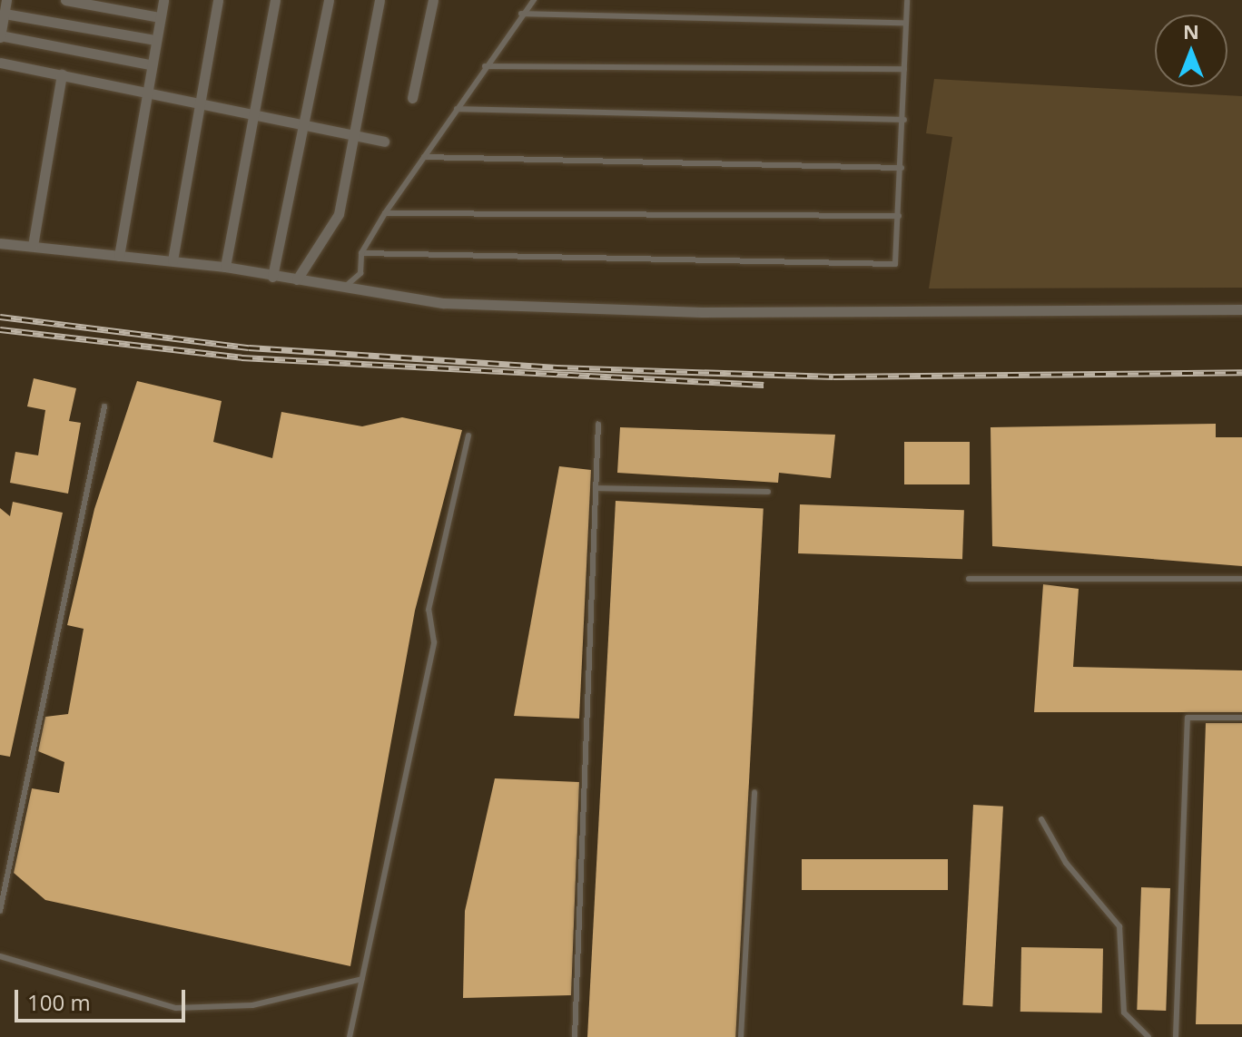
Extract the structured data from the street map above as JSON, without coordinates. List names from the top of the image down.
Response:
{
  "scale_bar": "100 m",
  "north": "top"
}
